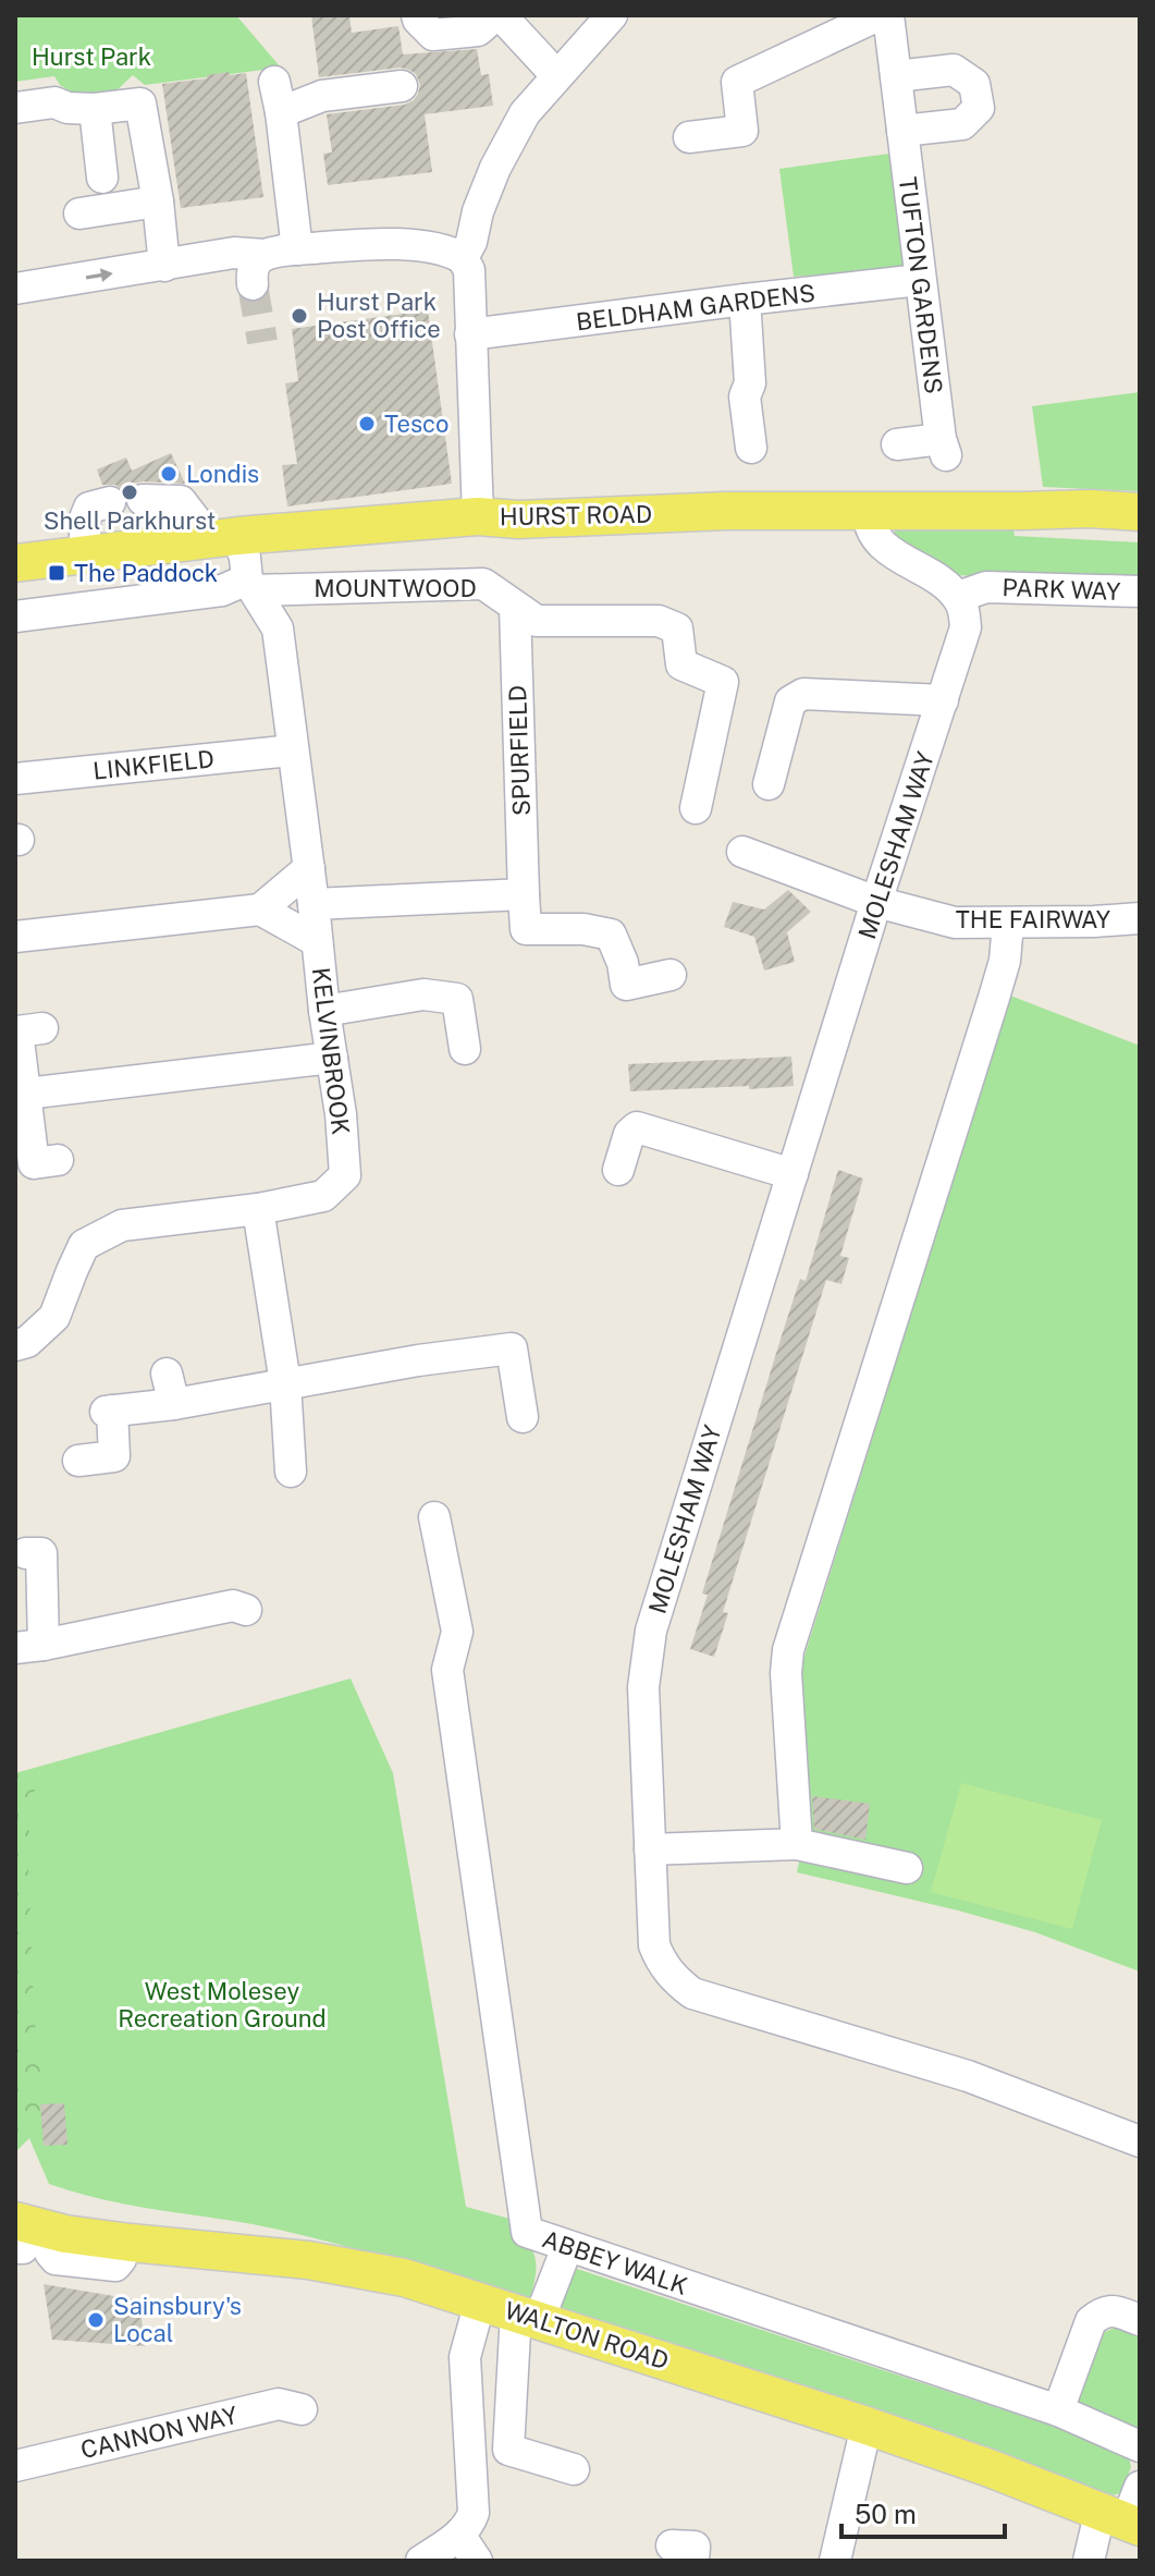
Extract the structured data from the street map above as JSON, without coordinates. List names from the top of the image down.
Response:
{
  "streets": {
    "main road": ["HURST ROAD", "WALTON ROAD"],
    "street": [
      "TUFTON GARDENS",
      "BELDHAM GARDENS",
      "MOUNTWOOD",
      "PARK WAY",
      "SPURFIELD",
      "LINKFIELD",
      "MOLESHAM WAY",
      "THE FAIRWAY",
      "KELVINBROOK",
      "ABBEY WALK",
      "CANNON WAY"
    ]
  },
  "crossings": [
    ["TUFTON GARDENS", "BELDHAM GARDENS"],
    ["HURST ROAD", "KELVINBROOK"],
    ["MOUNTWOOD", "SPURFIELD"],
    ["MOUNTWOOD", "KELVINBROOK"],
    ["PARK WAY", "MOLESHAM WAY"],
    ["LINKFIELD", "KELVINBROOK"],
    ["MOLESHAM WAY", "THE FAIRWAY"]
  ],
  "parks": ["Hurst Park", "West Molesey Recreation Ground"],
  "places": {
    "other": [
      "Hurst Park Post Office",
      "Tesco",
      "Londis",
      "Shell Parkhurst",
      "Sainsbury's Local"
    ],
    "transit": ["The Paddock"]
  },
  "scale_bar": "50 m"
}
